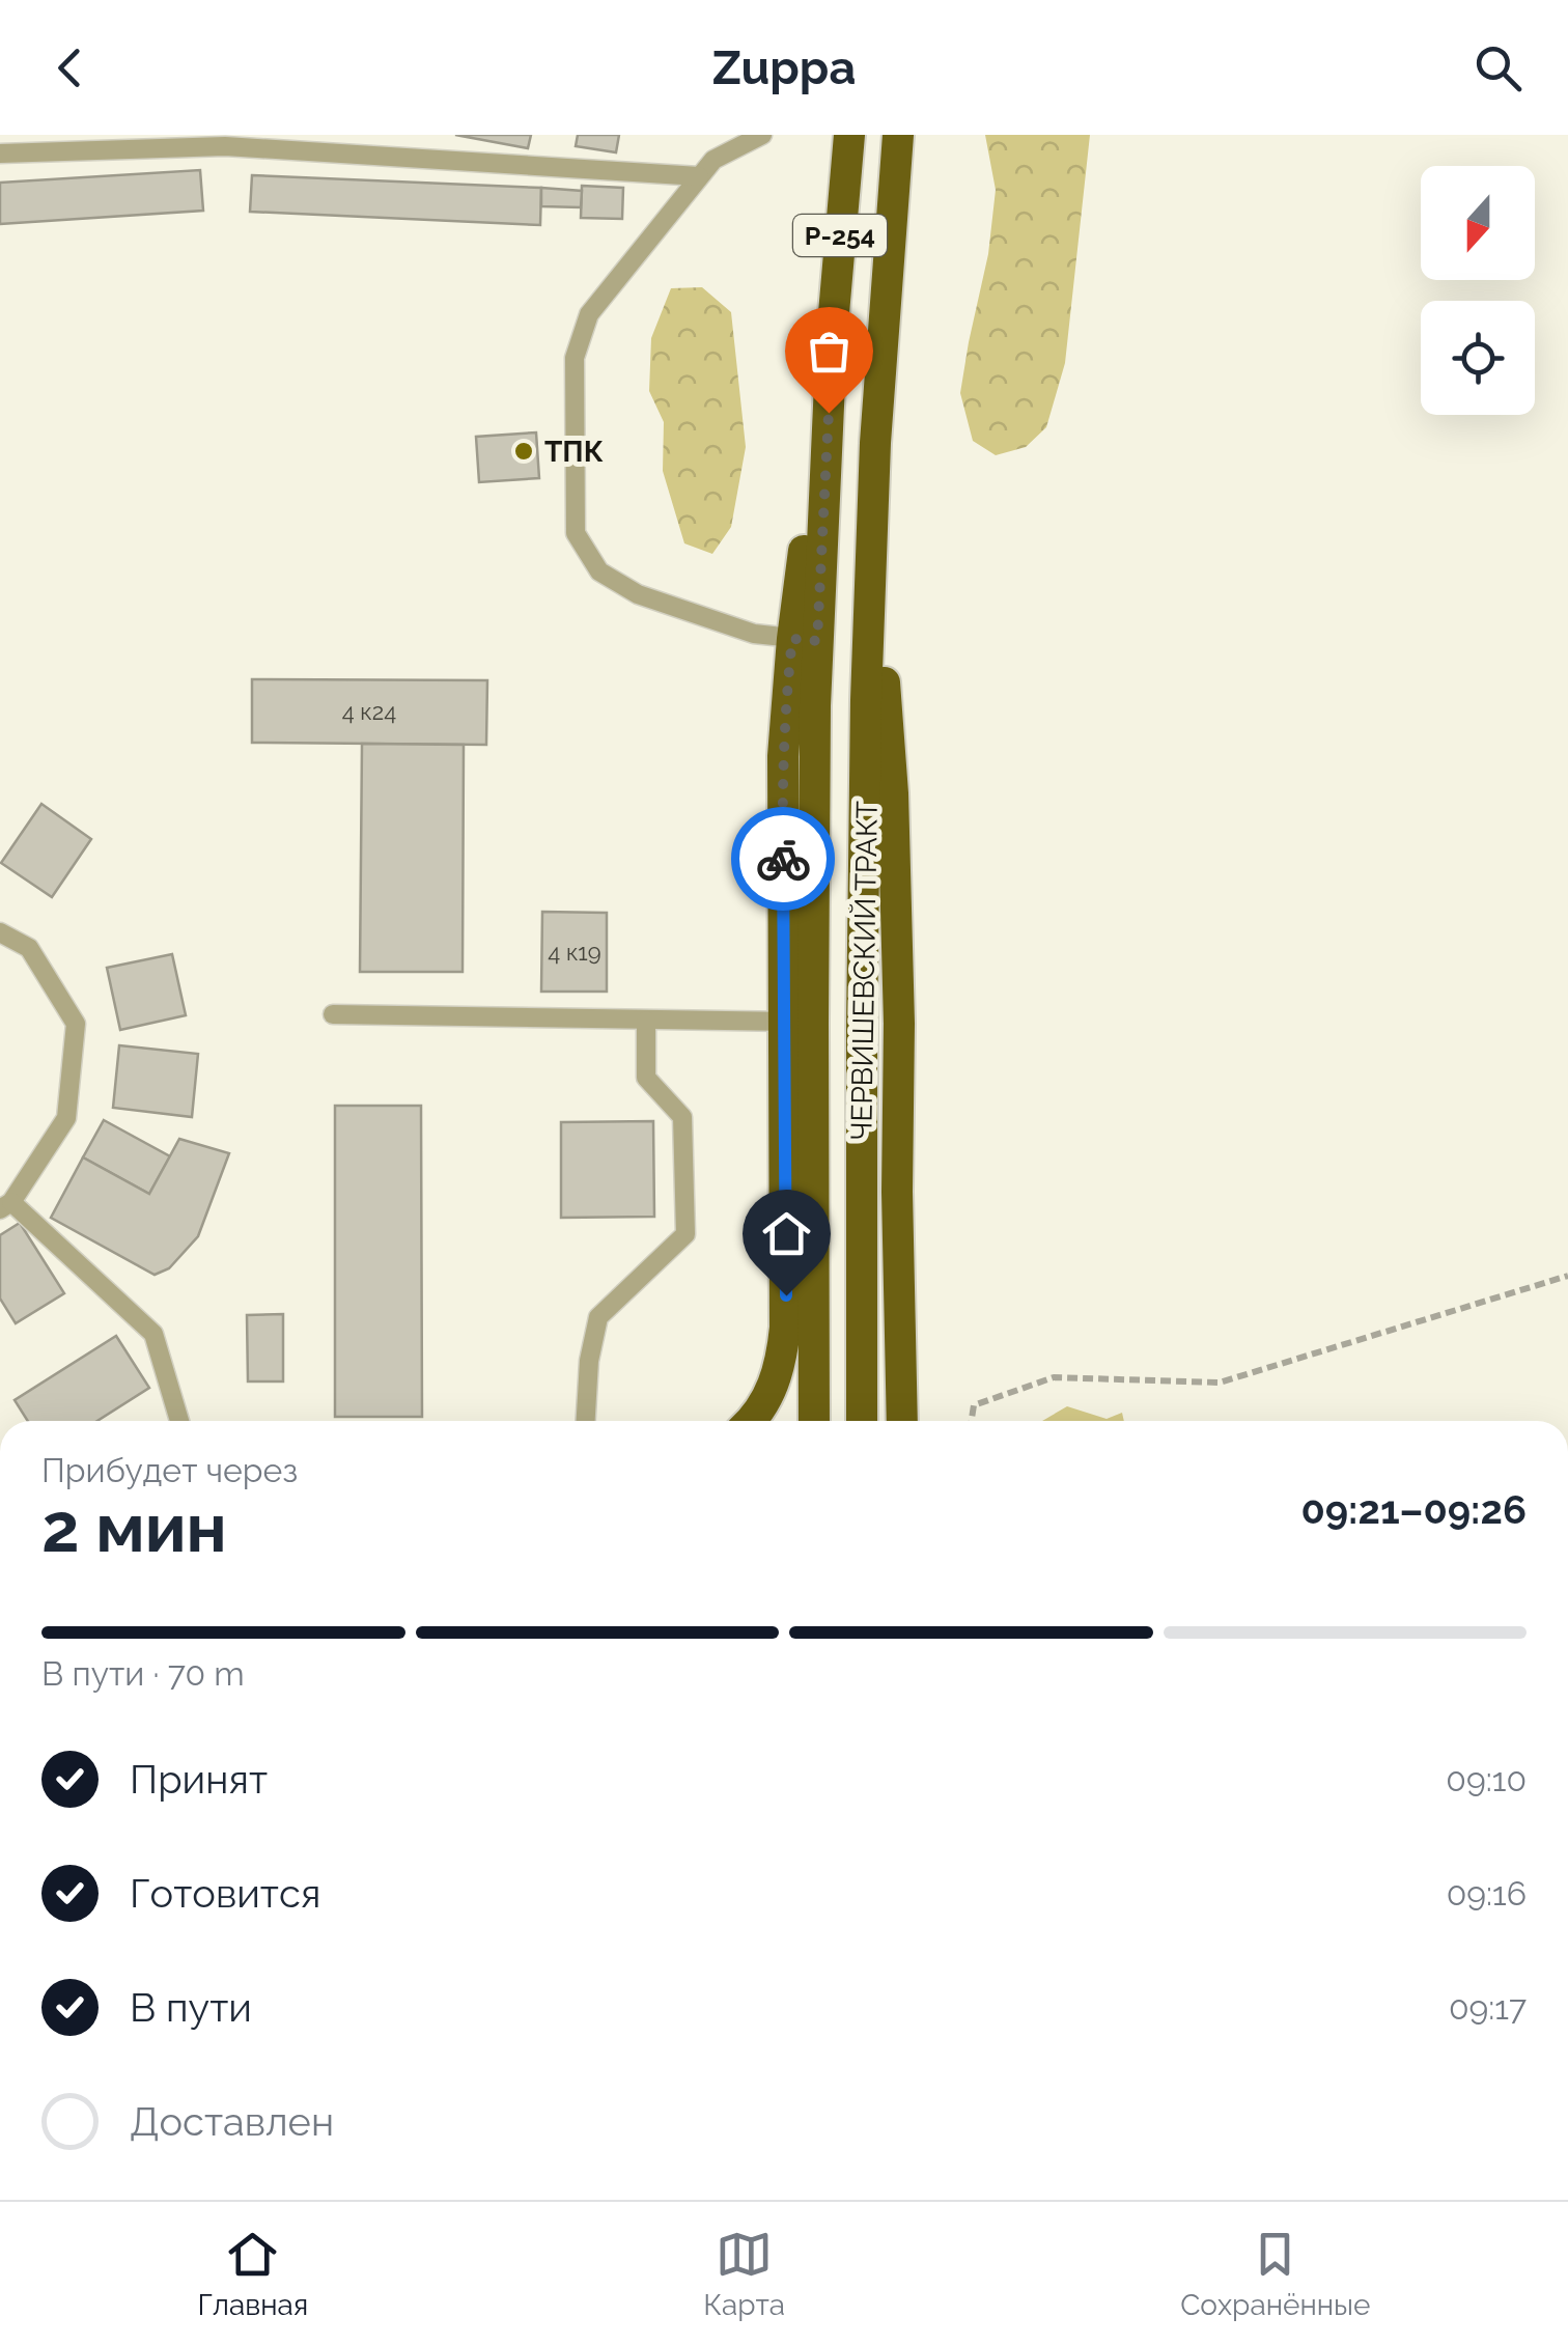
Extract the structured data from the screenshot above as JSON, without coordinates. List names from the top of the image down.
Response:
{
  "streets": {
    "highway": ["Р-254", "ЧЕРВИШЕВСКИЙ ТРАКТ"]
  },
  "crossings": [
    ["Р-254", "ЧЕРВИШЕВСКИЙ ТРАКТ"]
  ],
  "places": ["ТПК"],
  "house_numbers": ["4 к24", "4 к19"],
  "north": "bottom",
  "page": {
    "header": "Zuppa",
    "heading": ["2 мин", "Прибудет через", "09:21–09:26"],
    "bar": "В пути · 70 m",
    "list": [
      ["Принят", "09:10"],
      ["Готовится", "09:16"],
      ["В пути", "09:17"],
      "Доставлен"
    ],
    "tabs": ["Главная", "Карта", "Сохранённые"]
  }
}
